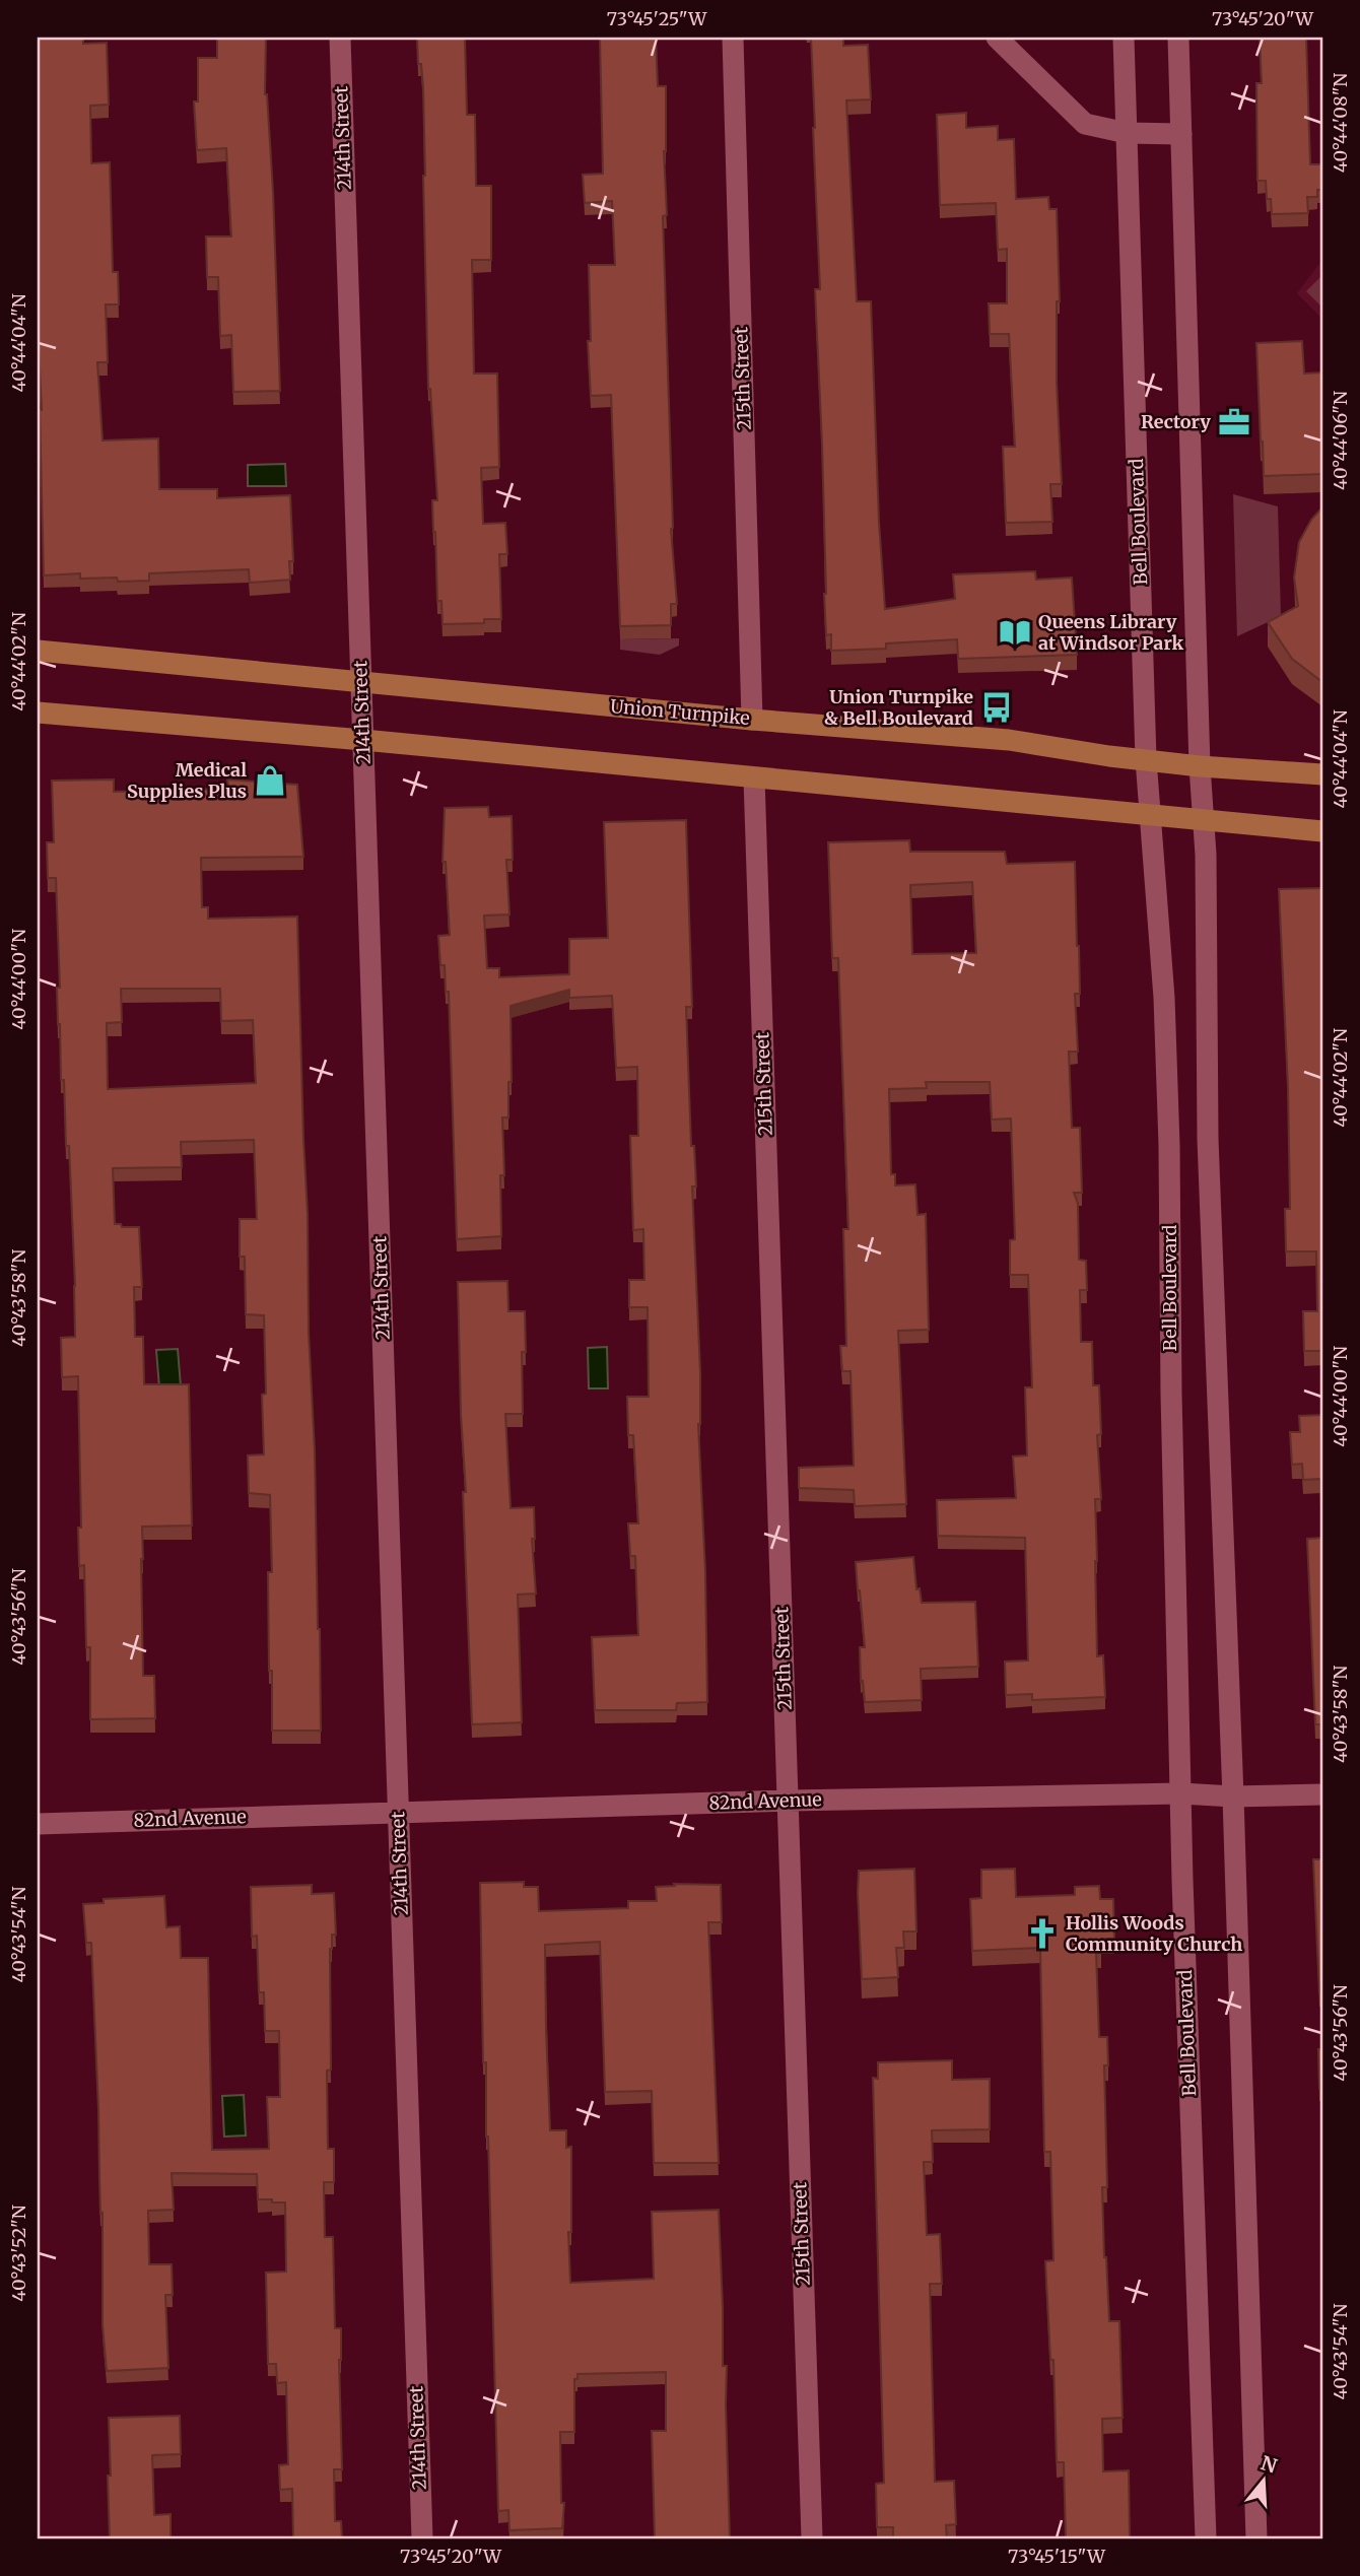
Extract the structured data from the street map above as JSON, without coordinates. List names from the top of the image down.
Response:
{
  "streets": {
    "main road": ["Union Turnpike"],
    "street": [
      "214th Street",
      "215th Street",
      "Bell Boulevard",
      "82nd Avenue"
    ]
  },
  "crossings": [
    ["214th Street", "Union Turnpike"],
    ["214th Street", "82nd Avenue"],
    ["215th Street", "Union Turnpike"],
    ["215th Street", "82nd Avenue"],
    ["Bell Boulevard", "Union Turnpike"],
    ["Bell Boulevard", "82nd Avenue"]
  ],
  "places": {
    "office": ["Rectory"],
    "library": ["Queens Library at Windsor Park"],
    "bus stop": ["Union Turnpike & Bell Boulevard"],
    "shop": ["Medical Supplies Plus"],
    "church": ["Hollis Woods Community Church"]
  },
  "north": "top",
  "coordinates": [
    "73°45'25\"W",
    "73°45'20\"W",
    "40°44'08\"N",
    "40°44'04\"N",
    "40°44'06\"N",
    "40°44'02\"N",
    "40°44'00\"N",
    "40°43'58\"N",
    "40°43'56\"N",
    "40°43'54\"N",
    "40°43'52\"N",
    "73°45'15\"W"
  ]
}
